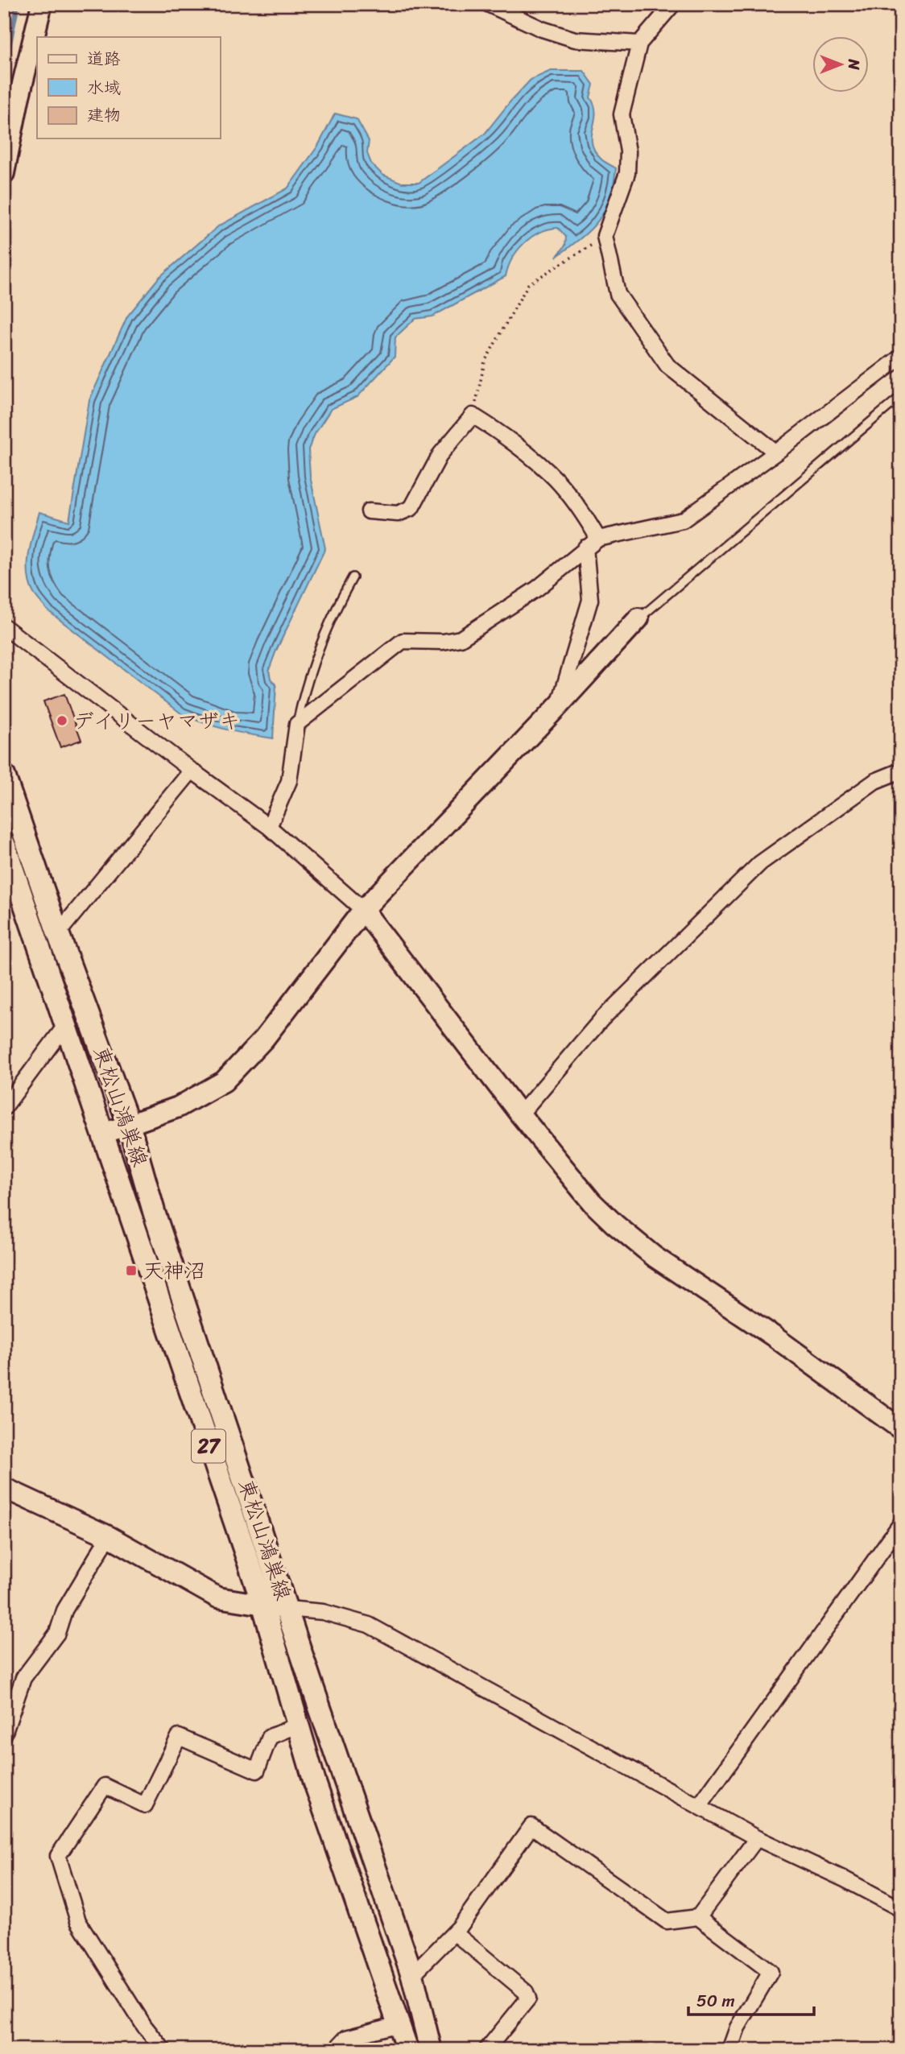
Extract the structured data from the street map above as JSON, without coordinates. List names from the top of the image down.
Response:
{
  "streets": {
    "main road": ["東松山鴻巣線", "27"]
  },
  "places": {
    "other": ["デイリーヤマザキ"],
    "transit": ["天神沼"]
  },
  "legend": ["道路", "水域", "建物"],
  "scale_bar": "50 m",
  "north": "right"
}
